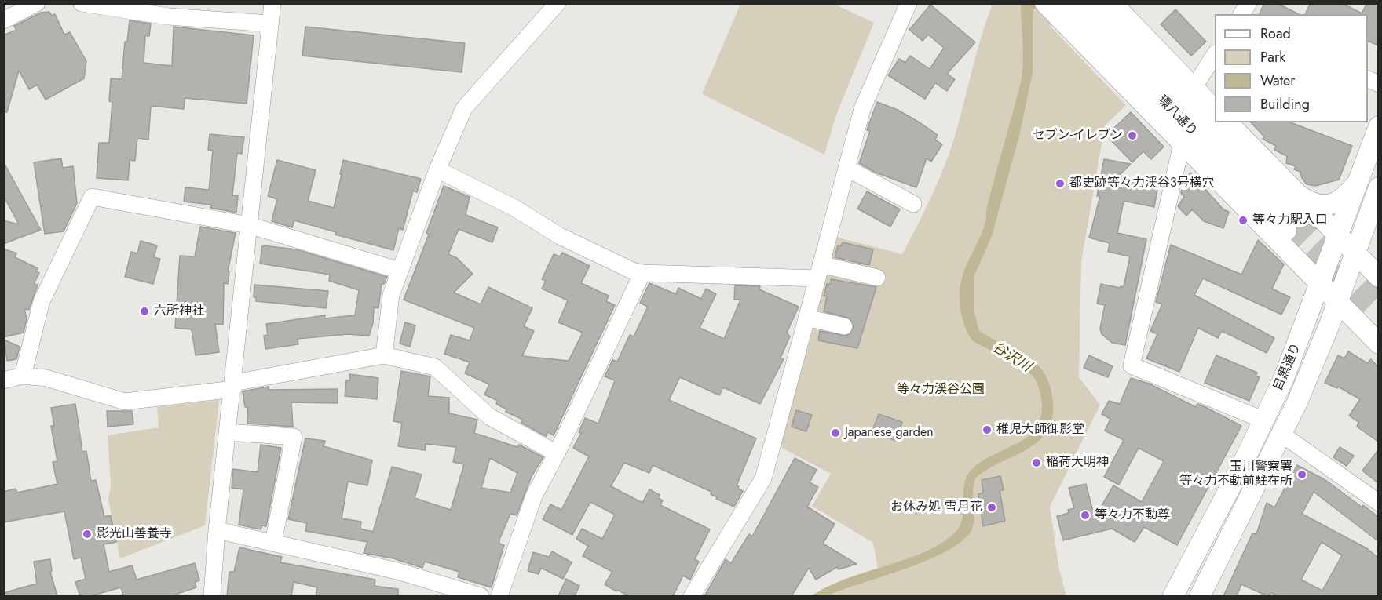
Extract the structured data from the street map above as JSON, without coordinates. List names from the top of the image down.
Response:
{
  "streets": {
    "main road": ["環八通り", "目黒通り"]
  },
  "water": ["谷沢川"],
  "parks": ["等々力渓谷公園"],
  "places": [
    "セブン-イレブン",
    "都史跡等々力渓谷3号横穴",
    "等々力駅入口",
    "六所神社",
    "稚児大師御影堂",
    "Japanese garden",
    "稲荷大明神",
    "玉川警察署 等々力不動前駐在所",
    "お休み処 雪月花",
    "等々力不動尊",
    "影光山善養寺"
  ],
  "legend": [
    "Road",
    "Park",
    "Water",
    "Building"
  ]
}
